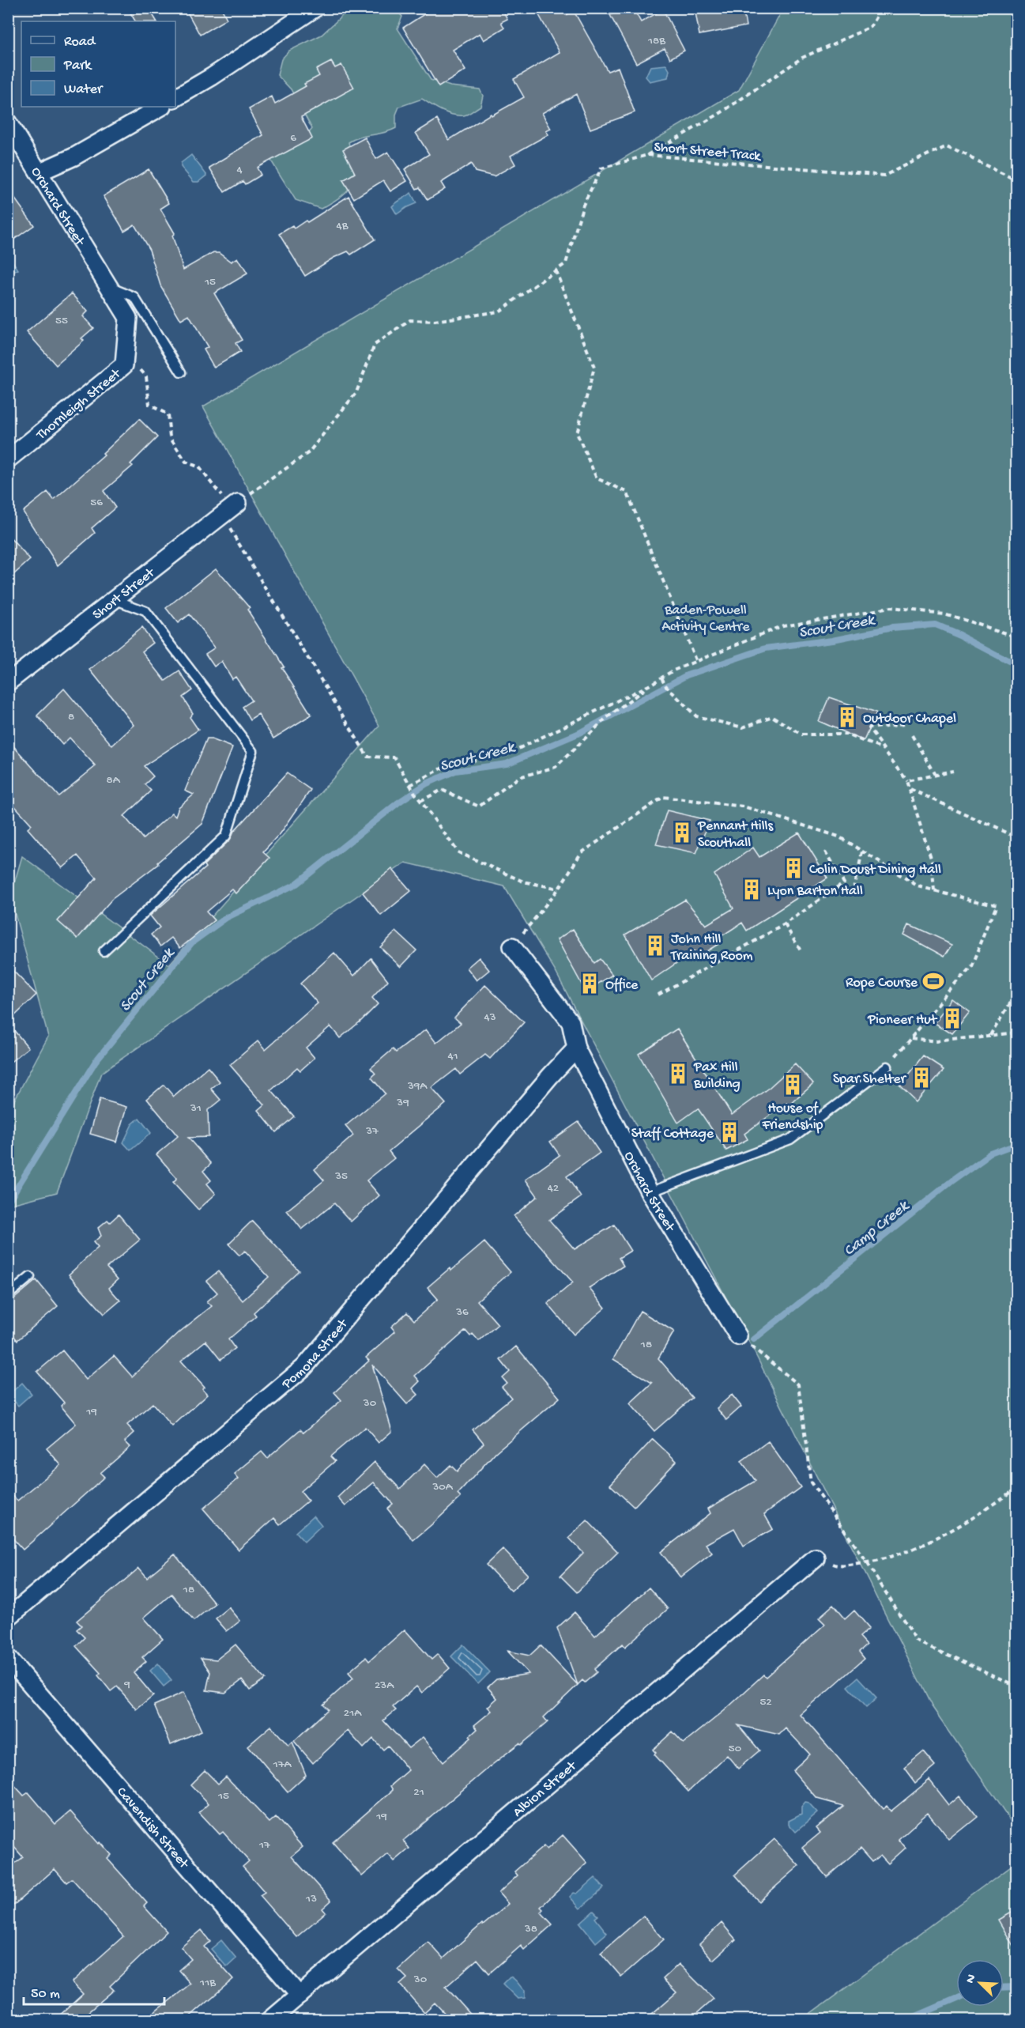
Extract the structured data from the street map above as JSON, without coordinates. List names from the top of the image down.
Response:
{
  "streets": {
    "street": [
      "Orchard Street",
      "Thornleigh Street",
      "Short Street",
      "Pomona Street",
      "Albion Street",
      "Cavendish Street"
    ],
    "path": ["Short Street Track"]
  },
  "crossings": [
    ["Short Street Track", "Short Street"],
    ["Orchard Street", "Thornleigh Street"],
    ["Orchard Street", "Pomona Street"],
    ["Albion Street", "Cavendish Street"]
  ],
  "water": ["Scout Creek", "Camp Creek"],
  "parks": ["Baden-Powell Activity Centre"],
  "places": {
    "building": [
      "Outdoor Chapel",
      "Pennant Hills Scouthall",
      "Colin Doust Dining Hall",
      "Lyon Barton Hall",
      "John Hill Training Room",
      "Office",
      "Pioneer Hut",
      "Pax Hill Building",
      "Spar Shelter",
      "House of Friendship",
      "Staff Cottage"
    ],
    "sports": ["Rope Course"]
  },
  "house_numbers": [
    "18B",
    "6",
    "4",
    "4B",
    "15",
    "55",
    "56",
    "8",
    "8A",
    "43",
    "41",
    "39A",
    "39",
    "31",
    "37",
    "35",
    "42",
    "36",
    "18",
    "30",
    "19",
    "30A",
    "18",
    "9",
    "23A",
    "52",
    "21A",
    "50",
    "17A",
    "21",
    "15",
    "19",
    "17",
    "13",
    "38",
    "30",
    "11B"
  ],
  "legend": ["Road", "Park", "Water"],
  "scale_bar": "50 m",
  "north": "top left"
}
